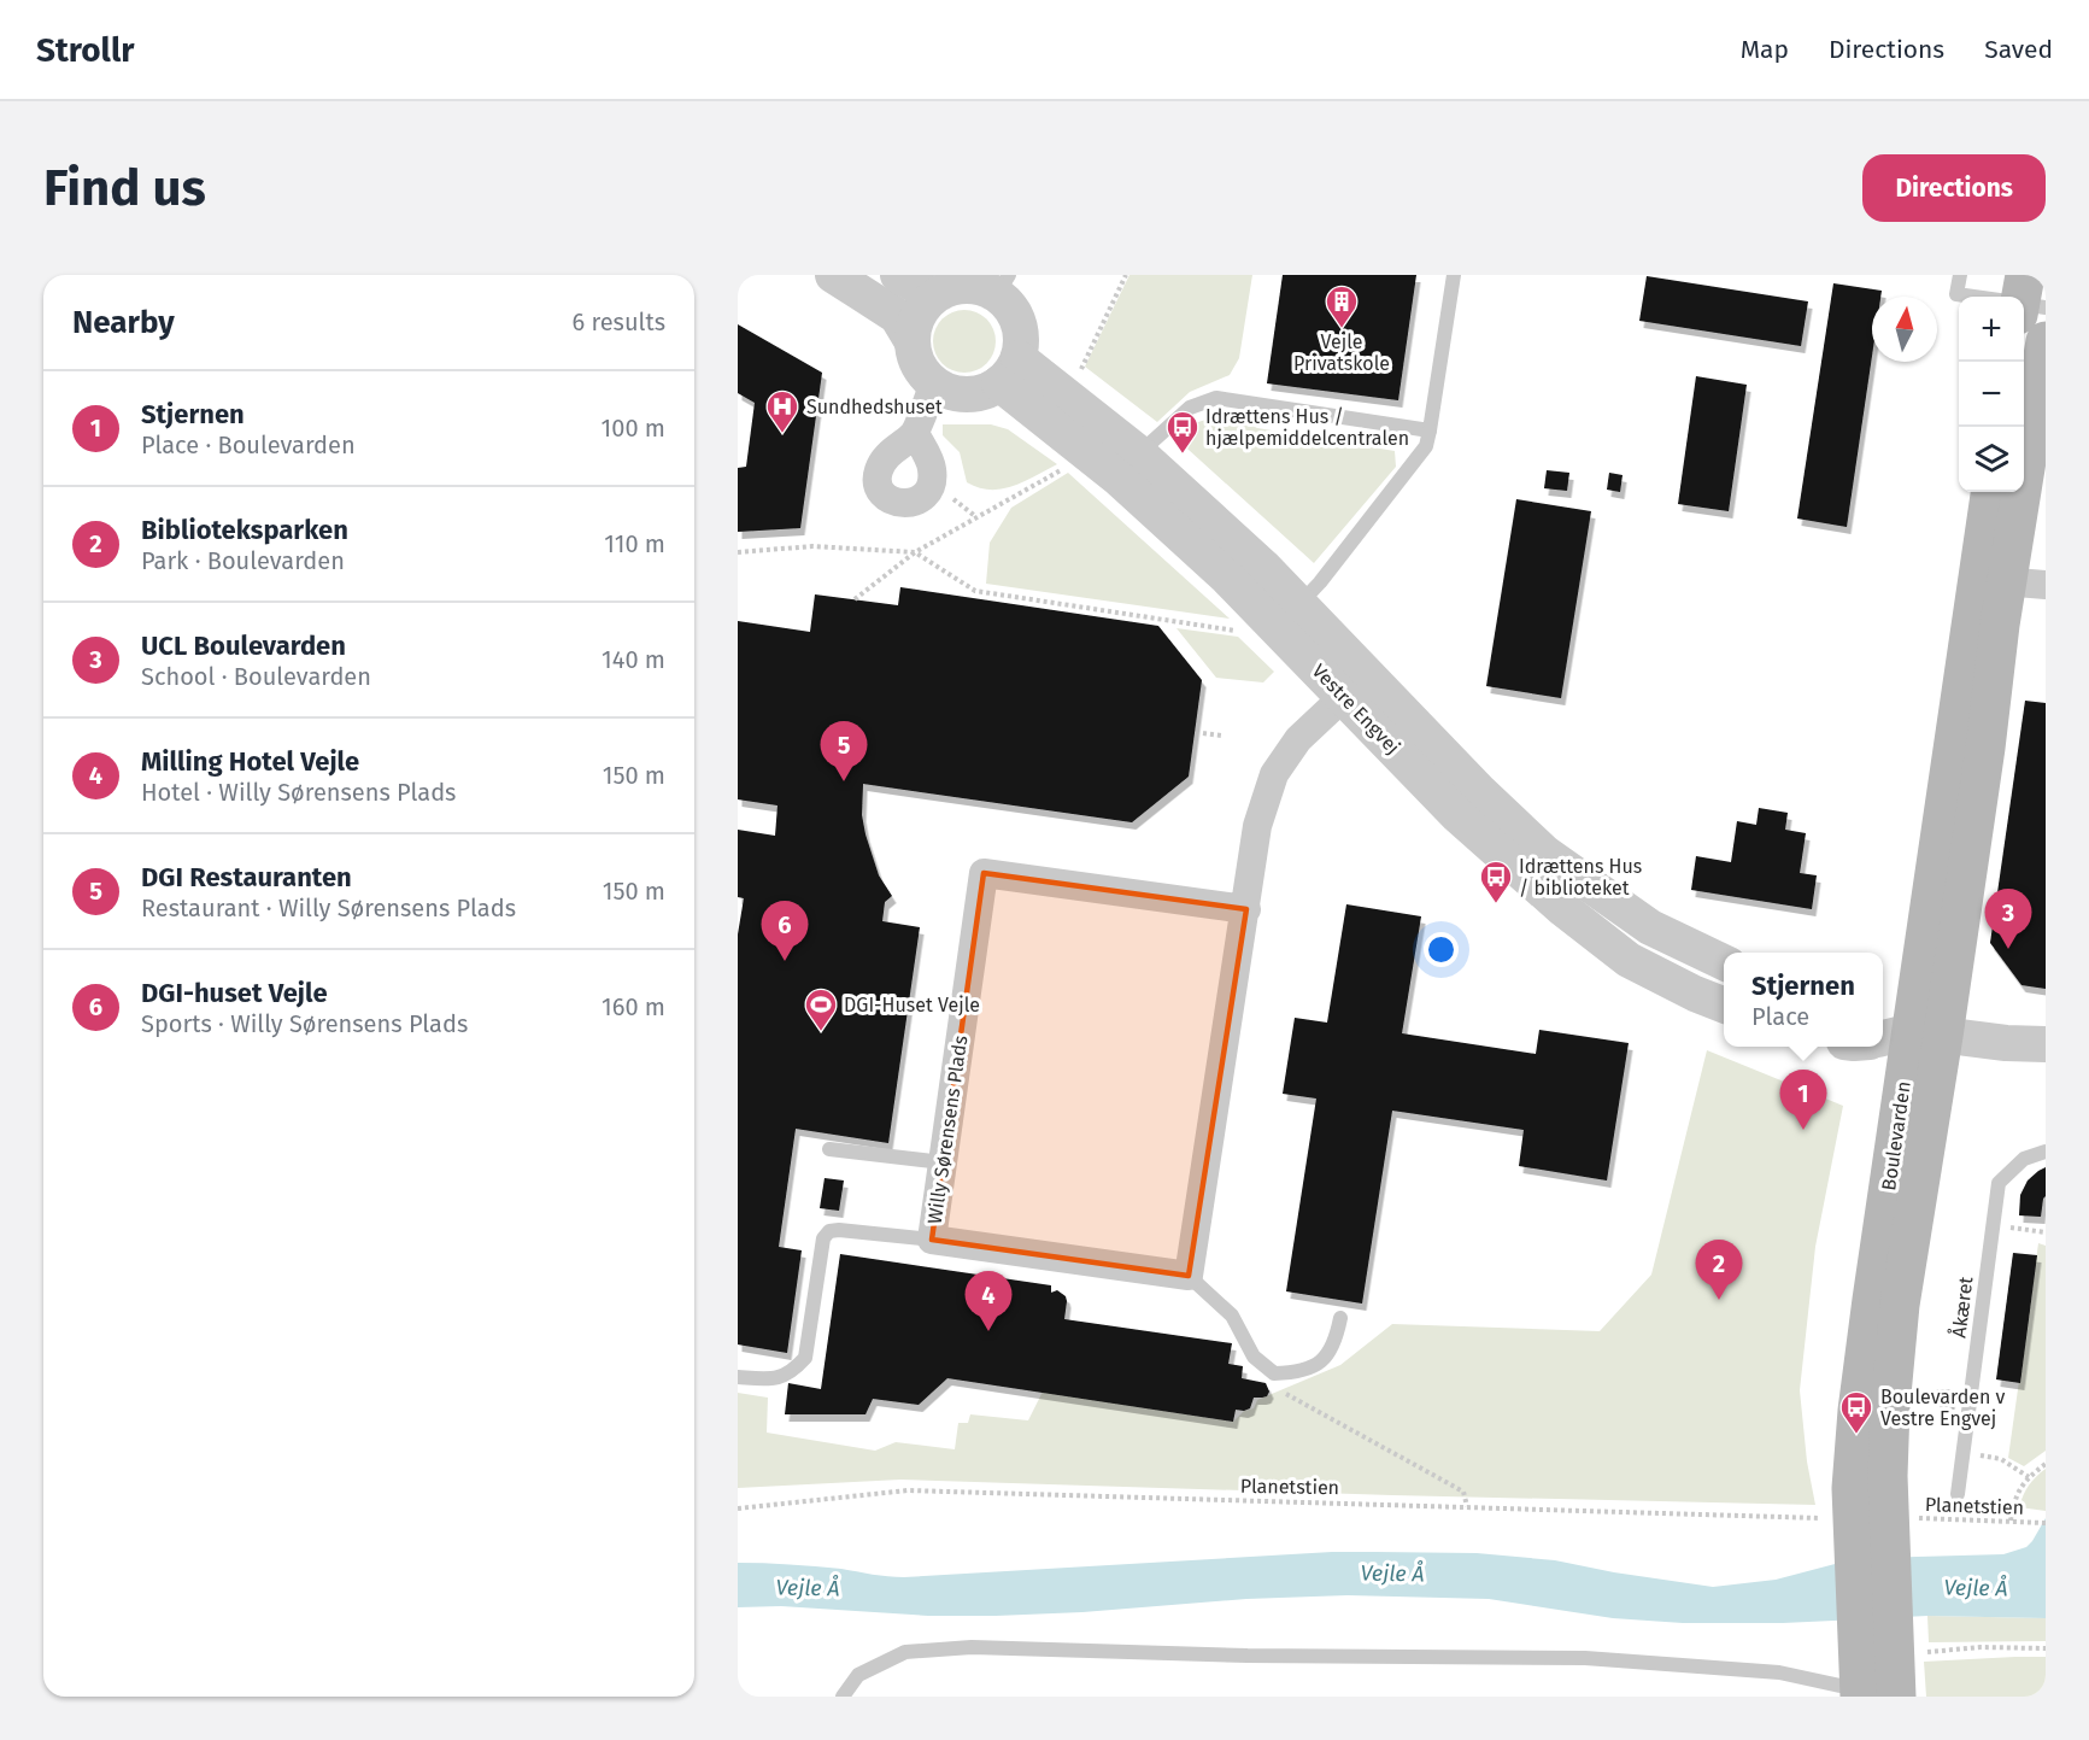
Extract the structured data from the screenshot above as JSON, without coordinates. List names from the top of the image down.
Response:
{
  "streets": {
    "main road": ["Boulevarden"],
    "street": ["Vestre Engvej", "Willy Sørensens Plads"],
    "lane": ["Åkæret"],
    "path": ["Planetstien"]
  },
  "crossings": [
    ["Boulevarden", "Planetstien"]
  ],
  "water": ["Vejle Å"],
  "places": {
    "building": ["Vejle Privatskole"],
    "hospital": ["Sundhedshuset"],
    "bus stop": ["Idrættens Hus / hjælpemiddelcentralen", "Idrættens Hus / biblioteket", "Boulevarden v Vestre Engvej"],
    "sports": ["DGI-Huset Vejle"]
  },
  "north": "top",
  "page": {
    "header": "Strollr",
    "nav": ["Map", "Directions", "Saved"],
    "buttons": "Directions",
    "title": "Find us",
    "heading": ["Nearby", "6 results"],
    "map_buttons": ["+", "−"],
    "list": [
      {
        "mark": "1",
        "name": "Stjernen",
        "note": "Place · Boulevarden",
        "value": "100 m"
      },
      {
        "mark": "2",
        "name": "Biblioteksparken",
        "note": "Park · Boulevarden",
        "value": "110 m"
      },
      {
        "mark": "3",
        "name": "UCL Boulevarden",
        "note": "School · Boulevarden",
        "value": "140 m"
      },
      {
        "mark": "4",
        "name": "Milling Hotel Vejle",
        "note": "Hotel · Willy Sørensens Plads",
        "value": "150 m"
      },
      {
        "mark": "5",
        "name": "DGI Restauranten",
        "note": "Restaurant · Willy Sørensens Plads",
        "value": "150 m"
      },
      {
        "mark": "6",
        "name": "DGI-huset Vejle",
        "note": "Sports · Willy Sørensens Plads",
        "value": "160 m"
      }
    ],
    "pins": [
      "5",
      "3",
      "6",
      "1",
      "2",
      "4"
    ],
    "popup": ["Stjernen", "Place"]
  }
}
